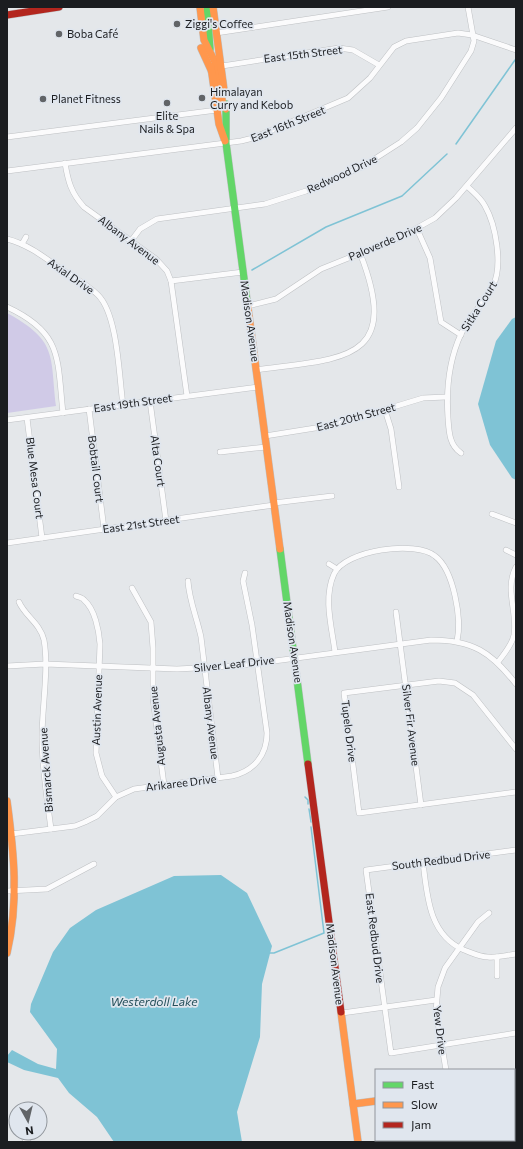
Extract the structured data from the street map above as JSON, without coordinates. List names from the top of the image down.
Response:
{
  "streets": {
    "main road": ["Madison Avenue"],
    "street": [
      "East 15th Street",
      "East 16th Street",
      "Redwood Drive",
      "Albany Avenue",
      "Paloverde Drive",
      "Axial Drive",
      "Sitka Court",
      "East 19th Street",
      "East 20th Street",
      "Alta Court",
      "Bobtail Court",
      "Blue Mesa Court",
      "East 21st Street",
      "Silver Leaf Drive",
      "Austin Avenue",
      "Silver Fir Avenue",
      "Augusta Avenue",
      "Tupelo Drive",
      "Bismarck Avenue",
      "Arikaree Drive",
      "South Redbud Drive",
      "East Redbud Drive",
      "Yew Drive"
    ]
  },
  "crossings": [
    ["East 15th Street", "East 16th Street"],
    ["East 15th Street", "Madison Avenue"],
    ["East 16th Street", "Redwood Drive"],
    ["East 16th Street", "Albany Avenue"],
    ["East 16th Street", "Madison Avenue"],
    ["Redwood Drive", "Albany Avenue"],
    ["Redwood Drive", "Madison Avenue"],
    ["Albany Avenue", "East 19th Street"],
    ["Albany Avenue", "Silver Leaf Drive"],
    ["Albany Avenue", "Arikaree Drive"],
    ["Paloverde Drive", "Sitka Court"],
    ["Paloverde Drive", "Madison Avenue"],
    ["Axial Drive", "East 19th Street"],
    ["Sitka Court", "East 20th Street"],
    ["Madison Avenue", "East 19th Street"],
    ["Madison Avenue", "East 20th Street"],
    ["Madison Avenue", "East 21st Street"],
    ["Madison Avenue", "Silver Leaf Drive"],
    ["East 19th Street", "Alta Court"],
    ["East 19th Street", "Bobtail Court"],
    ["East 19th Street", "Blue Mesa Court"],
    ["Alta Court", "East 21st Street"],
    ["Bobtail Court", "East 21st Street"],
    ["Blue Mesa Court", "East 21st Street"],
    ["Silver Leaf Drive", "Austin Avenue"],
    ["Silver Leaf Drive", "Silver Fir Avenue"],
    ["Silver Leaf Drive", "Augusta Avenue"],
    ["Silver Leaf Drive", "Bismarck Avenue"],
    ["Silver Leaf Drive", "Arikaree Drive"],
    ["Austin Avenue", "Arikaree Drive"],
    ["Silver Fir Avenue", "Tupelo Drive"],
    ["Augusta Avenue", "Arikaree Drive"],
    ["Bismarck Avenue", "Arikaree Drive"],
    ["South Redbud Drive", "East Redbud Drive"],
    ["East Redbud Drive", "Yew Drive"]
  ],
  "water": ["Westerdoll Lake"],
  "places": [
    "Ziggi's Coffee",
    "Boba Café",
    "Himalayan Curry and Kebob",
    "Planet Fitness",
    "Elite Nails & Spa"
  ],
  "legend": ["Fast", "Slow", "Jam"],
  "north": "bottom"
}
